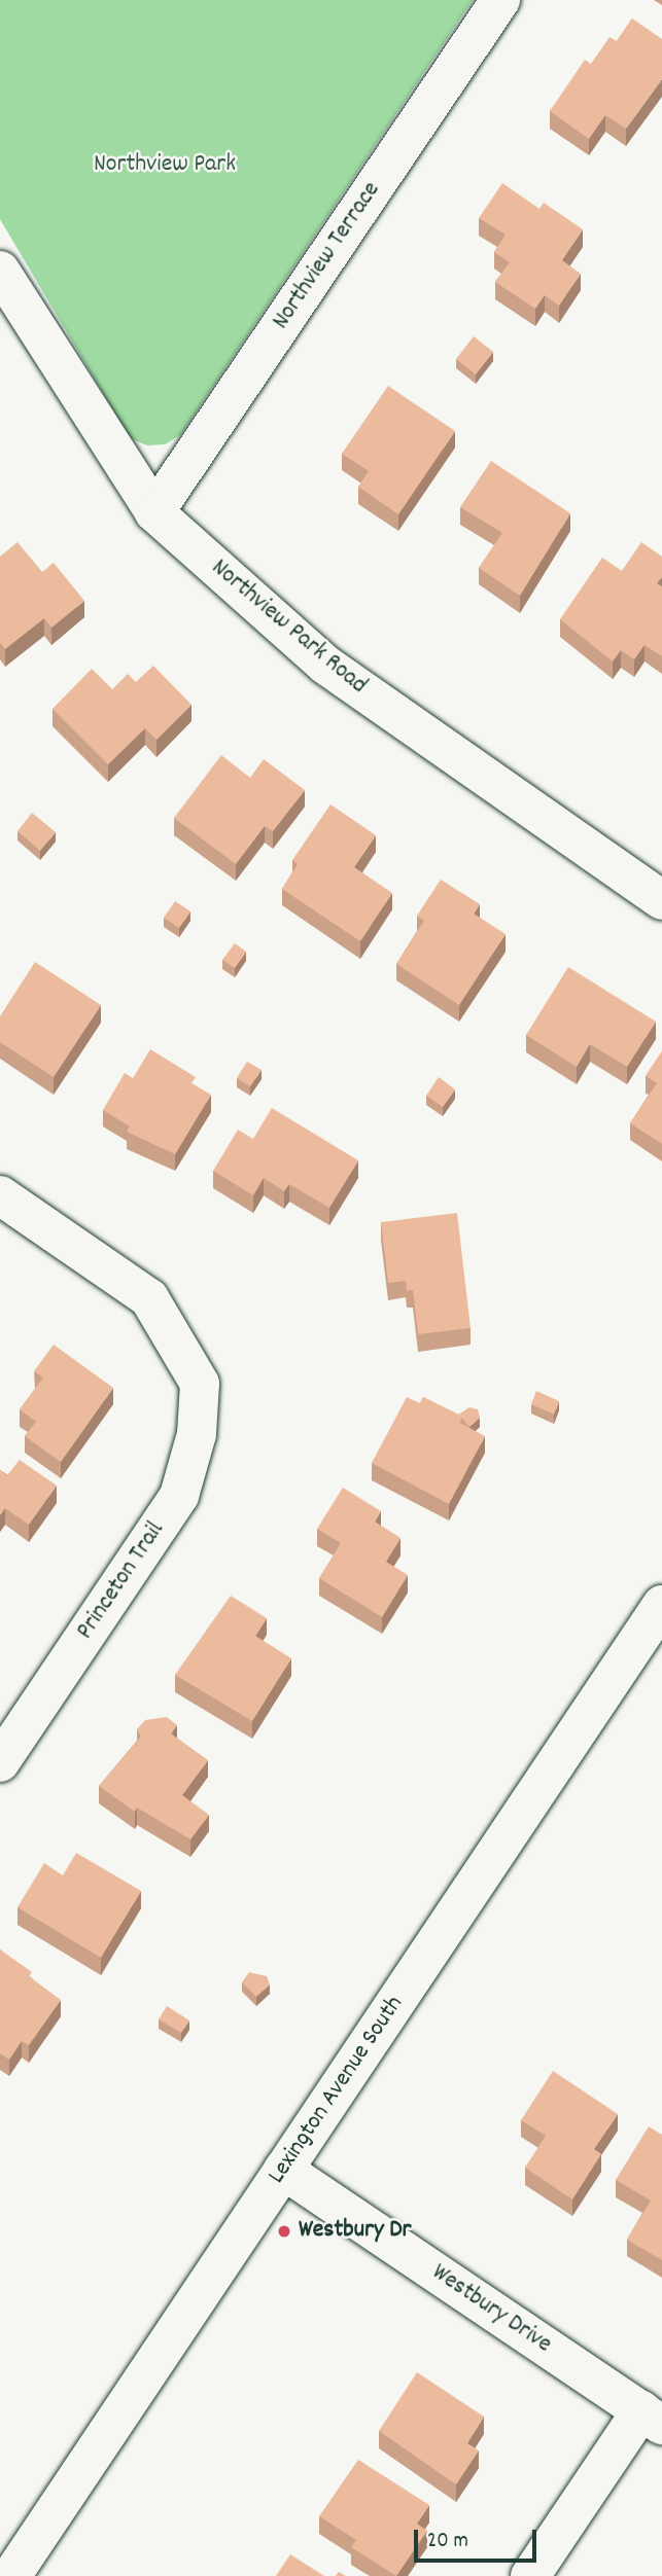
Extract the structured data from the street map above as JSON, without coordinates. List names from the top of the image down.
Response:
{
  "streets": {
    "street": [
      "Northview Terrace",
      "Northview Park Road",
      "Princeton Trail",
      "Lexington Avenue South",
      "Westbury Drive"
    ]
  },
  "crossings": [
    ["Northview Terrace", "Northview Park Road"],
    ["Lexington Avenue South", "Westbury Drive"]
  ],
  "parks": ["Northview Park"],
  "places": ["Westbury Dr"],
  "scale_bar": "20 m"
}
